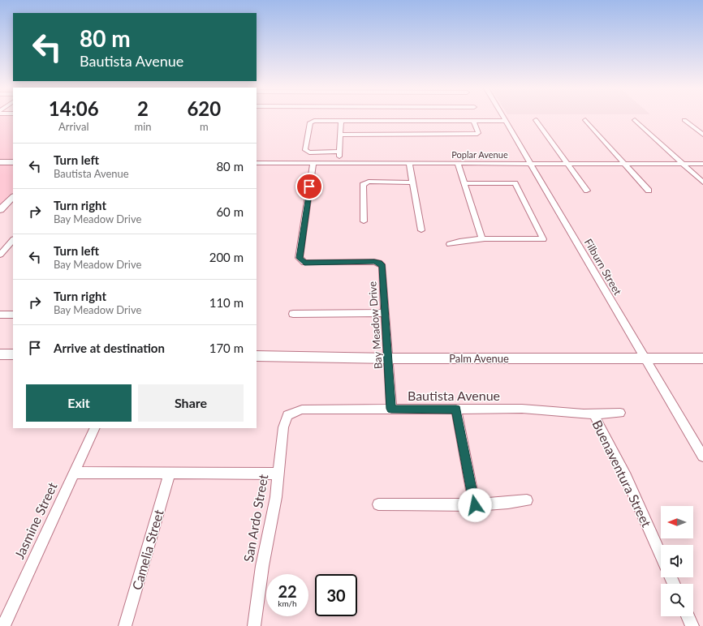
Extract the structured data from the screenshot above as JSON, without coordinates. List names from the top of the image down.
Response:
{
  "streets": {
    "main road": ["Palm Avenue"],
    "street": [
      "Poplar Avenue",
      "Filburn Street",
      "Bay Meadow Drive",
      "Bautista Avenue",
      "Buenaventura Street",
      "San Ardo Street",
      "Jasmine Street",
      "Camelia Street"
    ]
  },
  "crossings": [
    ["Poplar Avenue", "Filburn Street"],
    ["Poplar Avenue", "Bay Meadow Drive"],
    ["Filburn Street", "Palm Avenue"],
    ["Bay Meadow Drive", "Palm Avenue"],
    ["Bay Meadow Drive", "Bautista Avenue"],
    ["Bautista Avenue", "Buenaventura Street"],
    ["Bautista Avenue", "San Ardo Street"]
  ],
  "north": "left",
  "page": {
    "turn": ["80 m", "Bautista Avenue"],
    "eta": [
      "14:06",
      "Arrival",
      "2",
      "min",
      "620",
      "m"
    ],
    "list": [
      {
        "name": "Turn left",
        "note": "Bautista Avenue",
        "value": "80 m"
      },
      {
        "name": "Turn right",
        "note": "Bay Meadow Drive",
        "value": "60 m"
      },
      {
        "name": "Turn left",
        "note": "Bay Meadow Drive",
        "value": "200 m"
      },
      {
        "name": "Turn right",
        "note": "Bay Meadow Drive",
        "value": "110 m"
      },
      {
        "name": "Arrive at destination",
        "value": "170 m"
      }
    ],
    "buttons": ["Exit", "Share"],
    "speed": "22 km/h",
    "limit": "30"
  }
}
